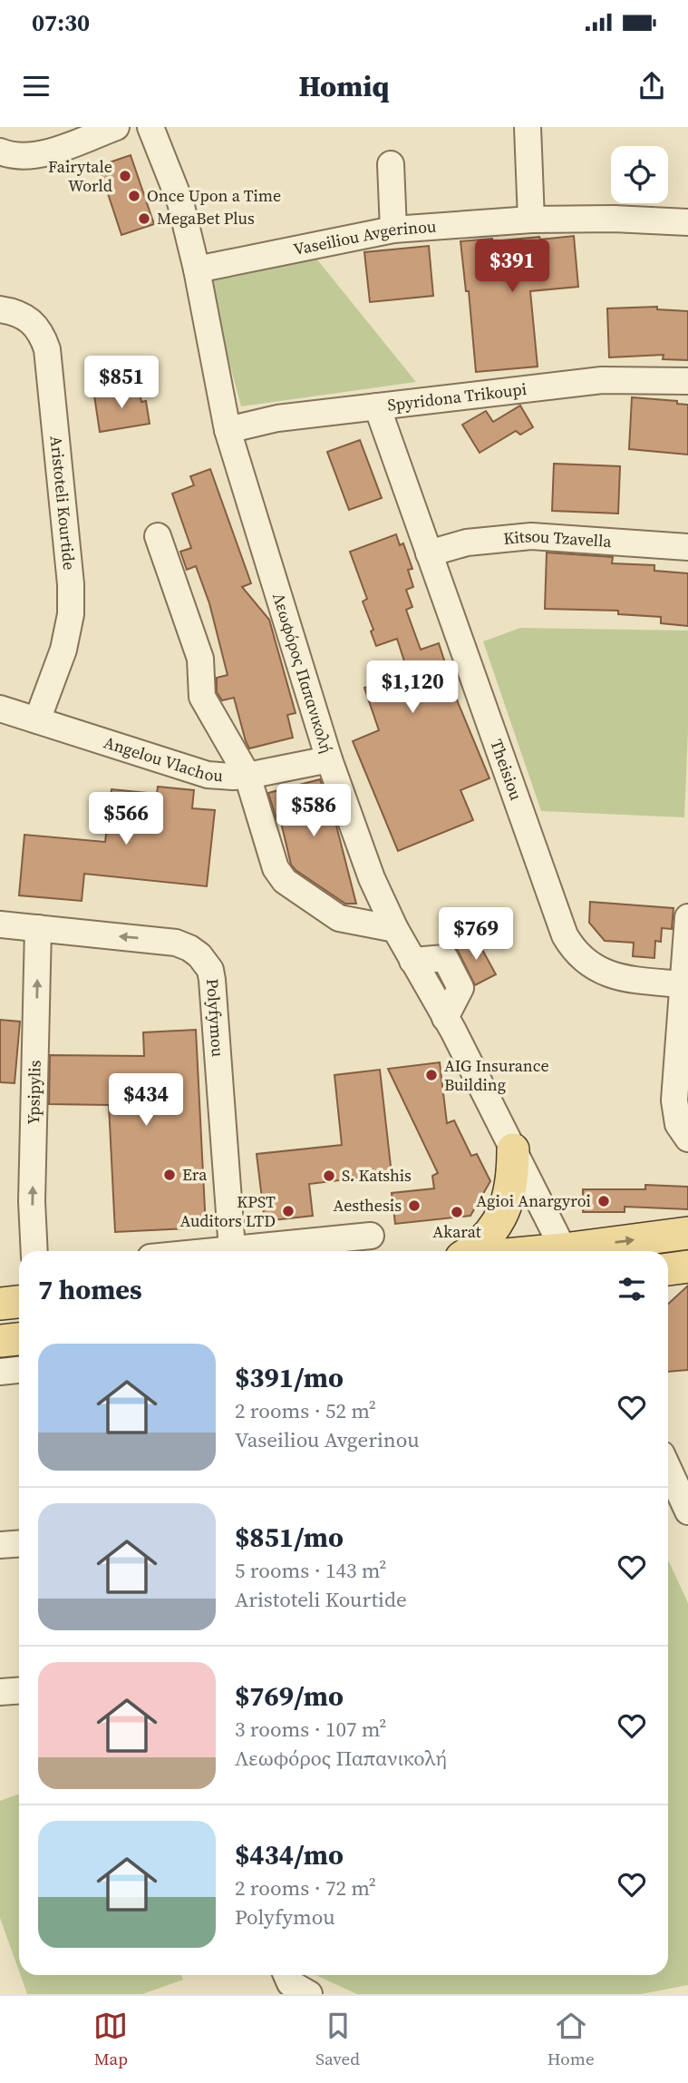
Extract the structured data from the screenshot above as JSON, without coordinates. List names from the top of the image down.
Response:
{
  "streets": {
    "street": [
      "Vaseiliou Avgerinou",
      "Spyridona Trikoupi",
      "Aristoteli Kourtide",
      "Kitsou Tzavella",
      "Λεωφόρος Παπανικολή",
      "Angelou Vlachou",
      "Theisiou",
      "Polyfymou",
      "Ypsipylis"
    ]
  },
  "crossings": [
    ["Vaseiliou Avgerinou", "Λεωφόρος Παπανικολή"],
    ["Spyridona Trikoupi", "Λεωφόρος Παπανικολή"],
    ["Spyridona Trikoupi", "Theisiou"],
    ["Aristoteli Kourtide", "Angelou Vlachou"],
    ["Kitsou Tzavella", "Theisiou"],
    ["Λεωφόρος Παπανικολή", "Angelou Vlachou"],
    ["Polyfymou", "Ypsipylis"]
  ],
  "one_way": ["Polyfymou", "Ypsipylis"],
  "places": [
    "Fairytale World",
    "Once Upon a Time",
    "MegaBet Plus",
    "AIG Insurance Building",
    "Era",
    "S. Katshis",
    "Agioi Anargyroi",
    "Aesthesis",
    "KPST Auditors LTD",
    "Akarat"
  ],
  "page": {
    "status": "07:30",
    "header": "Homiq",
    "price": [
      "$391",
      "$851",
      "$1,120",
      "$586",
      "$566",
      "$769",
      "$434"
    ],
    "heading": "7 homes",
    "list": [
      {
        "name": "$391/mo",
        "note": "2 rooms · 52 m² · Vaseiliou Avgerinou"
      },
      {
        "name": "$851/mo",
        "note": "5 rooms · 143 m² · Aristoteli Kourtide"
      },
      {
        "name": "$769/mo",
        "note": "3 rooms · 107 m² · Λεωφόρος Παπανικολή"
      },
      {
        "name": "$434/mo",
        "note": "2 rooms · 72 m² · Polyfymou"
      }
    ],
    "tabs": ["Map", "Saved", "Home"]
  }
}
